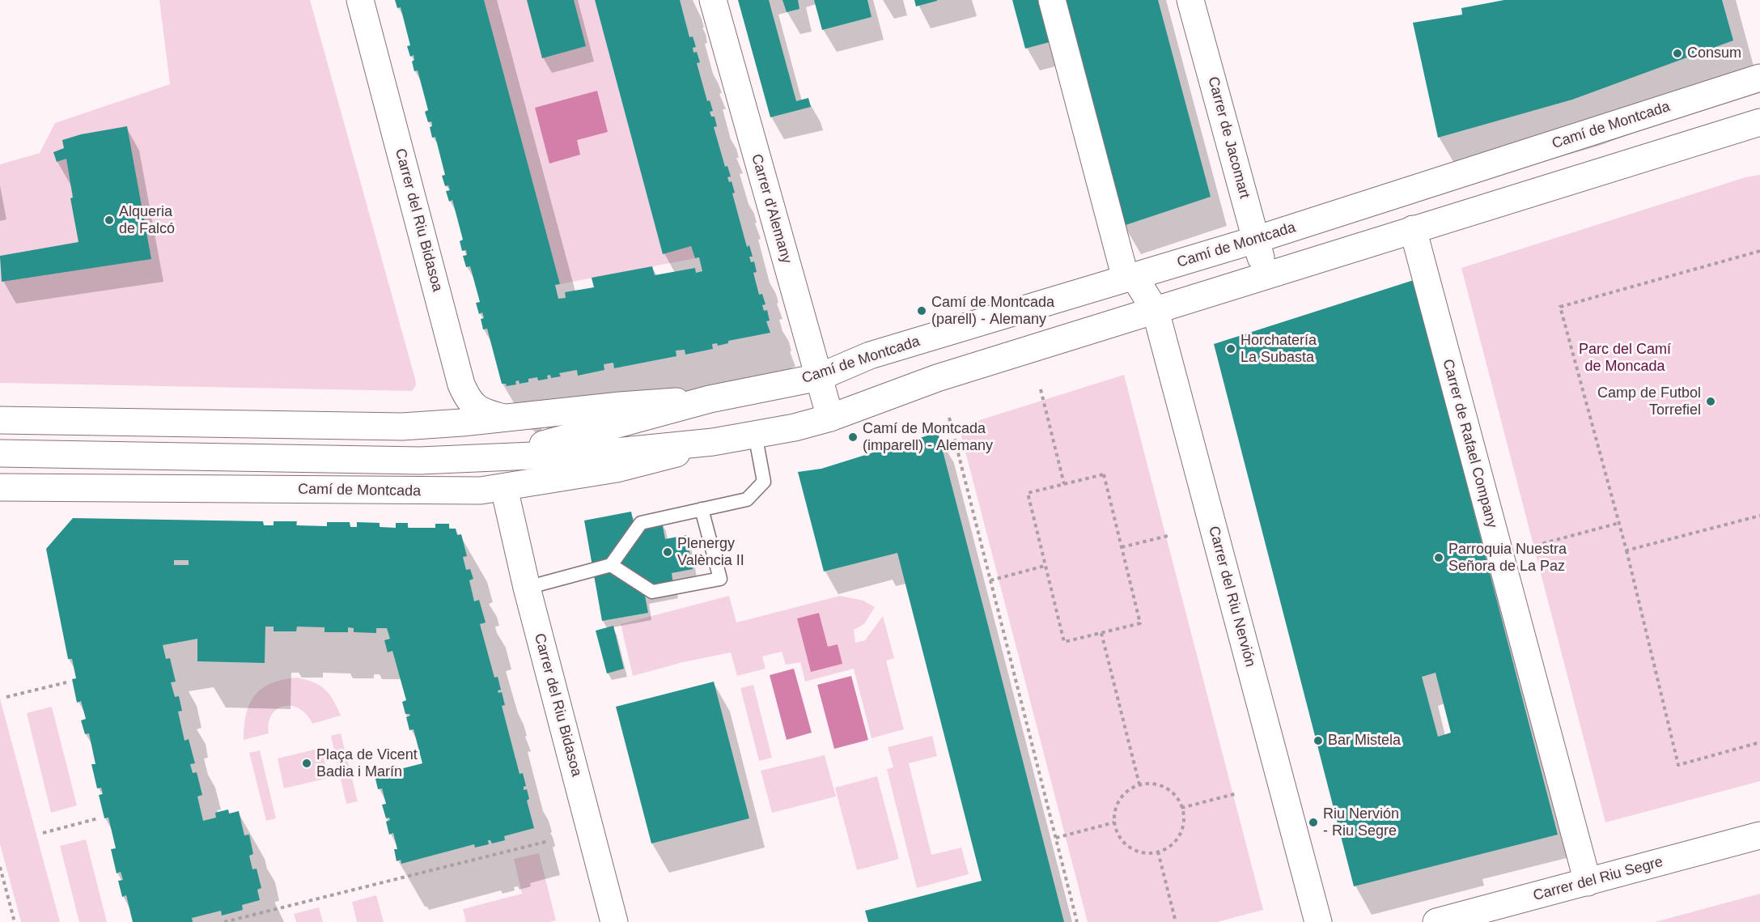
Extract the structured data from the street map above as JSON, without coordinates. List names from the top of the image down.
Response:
{
  "streets": {
    "street": [
      "Camí de Montcada",
      "Carrer de Jacomart",
      "Carrer d'Alemany",
      "Carrer del Riu Bidasoa",
      "Carrer de Rafael Company",
      "Carrer del Riu Nervión",
      "Carrer del Riu Segre"
    ]
  },
  "crossings": [
    ["Camí de Montcada", "Carrer de Jacomart"],
    ["Camí de Montcada", "Carrer d'Alemany"],
    ["Camí de Montcada", "Carrer del Riu Bidasoa"],
    ["Camí de Montcada", "Carrer de Rafael Company"],
    ["Camí de Montcada", "Carrer del Riu Nervión"],
    ["Carrer de Rafael Company", "Carrer del Riu Segre"]
  ],
  "parks": ["Parc del Camí de Moncada"],
  "places": [
    "Consum",
    "Alqueria de Falcó",
    "Camí de Montcada (parell) - Alemany",
    "Horchatería La Subasta",
    "Camp de Futbol Torrefiel",
    "Camí de Montcada (imparell) - Alemany",
    "Plenergy València II",
    "Parroquia Nuestra Señora de La Paz",
    "Bar Mistela",
    "Plaça de Vicent Badia i Marín",
    "Riu Nervión - Riu Segre"
  ]
}
